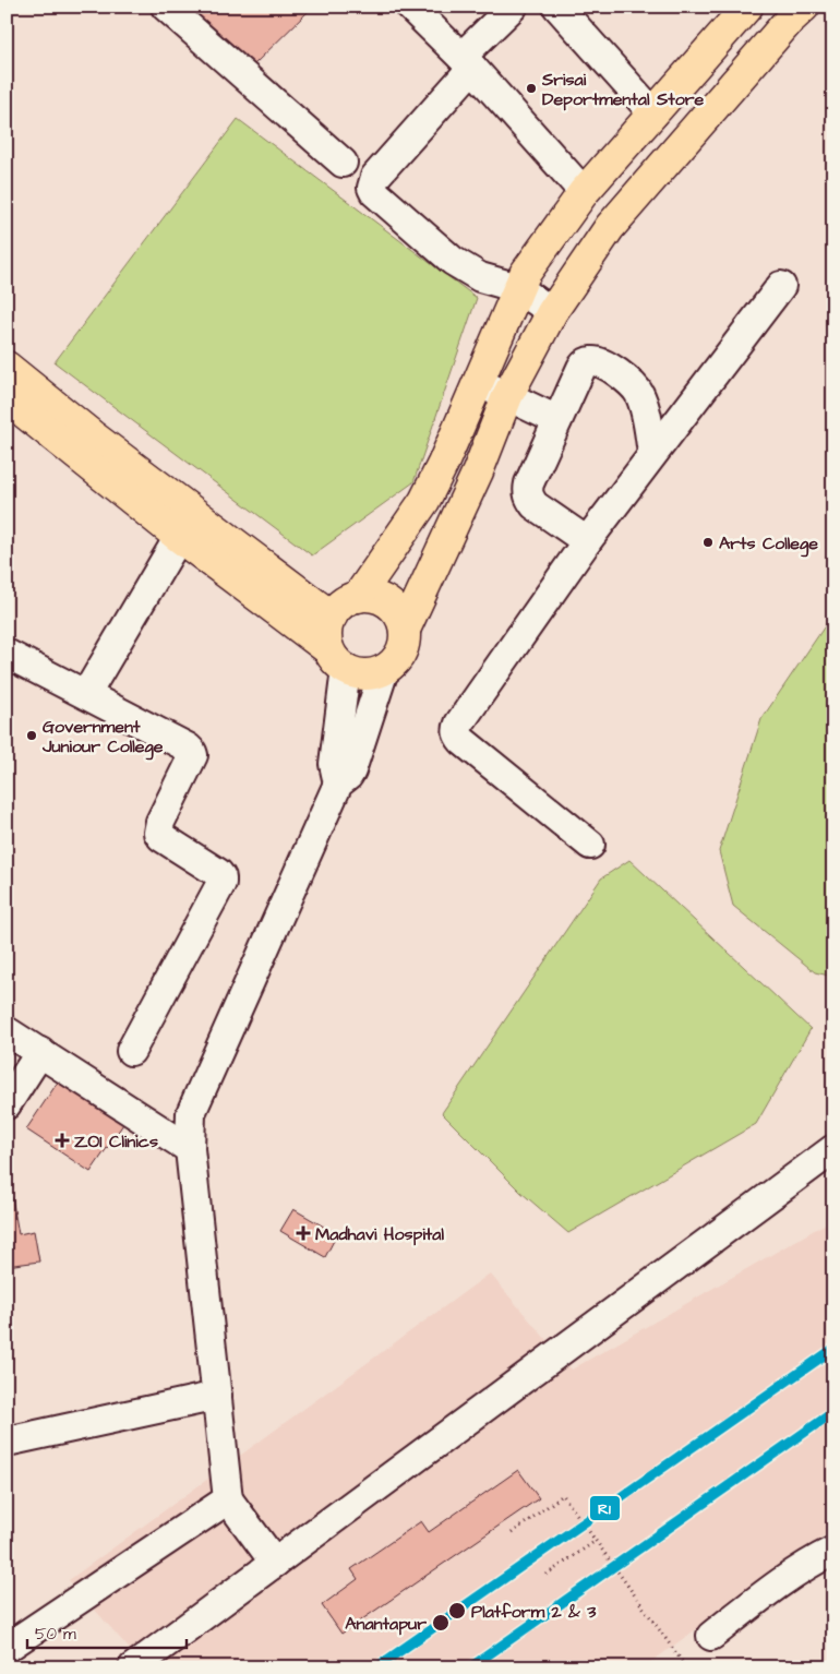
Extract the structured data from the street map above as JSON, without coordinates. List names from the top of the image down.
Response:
{
  "places": {
    "other": [
      "Srisai Deportmental Store",
      "Arts College",
      "Government Juniour College",
      "Platform 2 & 3",
      "Anantapur"
    ],
    "health": ["ZOI Clinics", "Madhavi Hospital"]
  },
  "lines": ["transit line R1"],
  "scale_bar": "50 m"
}
